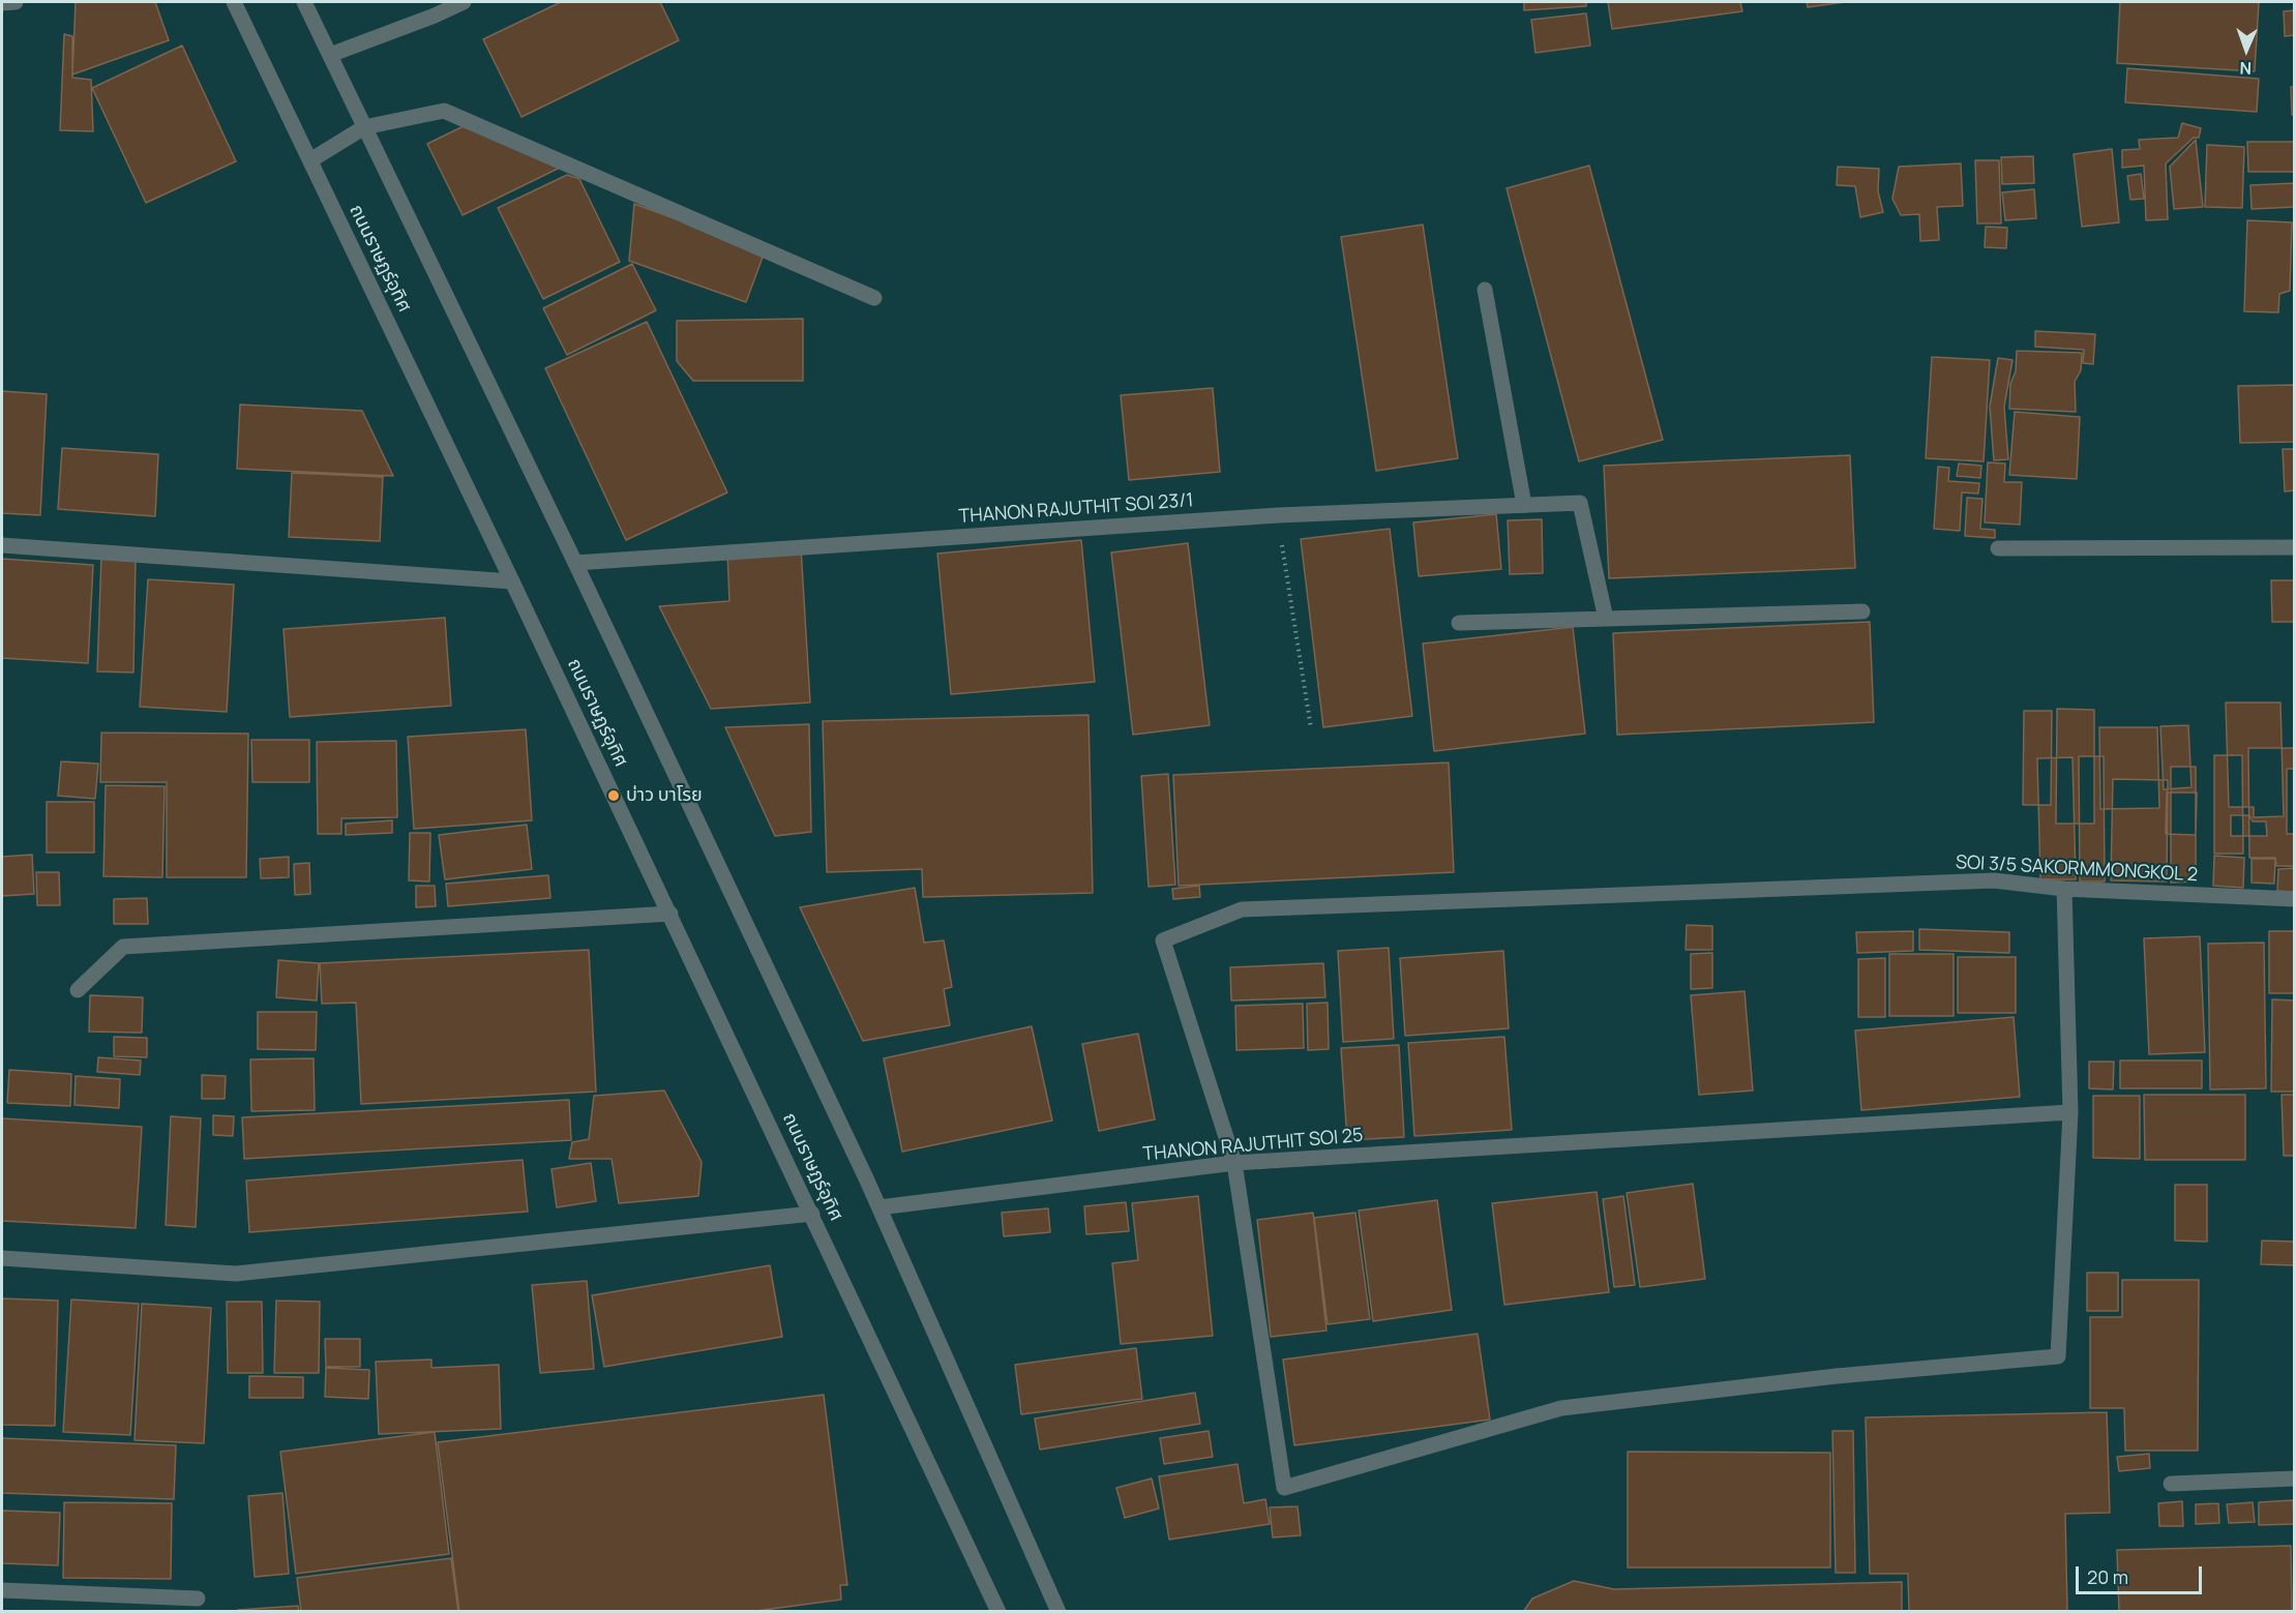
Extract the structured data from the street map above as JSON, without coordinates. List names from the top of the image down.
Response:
{
  "streets": {
    "street": [
      "ถนนราษฏร์อุทิศ",
      "THANON RAJUTHIT SOI 23/1",
      "SOI 3/5 SAKORMMONGKOL 2",
      "THANON RAJUTHIT SOI 25"
    ]
  },
  "crossings": [
    ["SOI 3/5 SAKORMMONGKOL 2", "THANON RAJUTHIT SOI 25"]
  ],
  "places": ["บ่าว บาโรย"],
  "scale_bar": "20 m",
  "north": "bottom"
}
